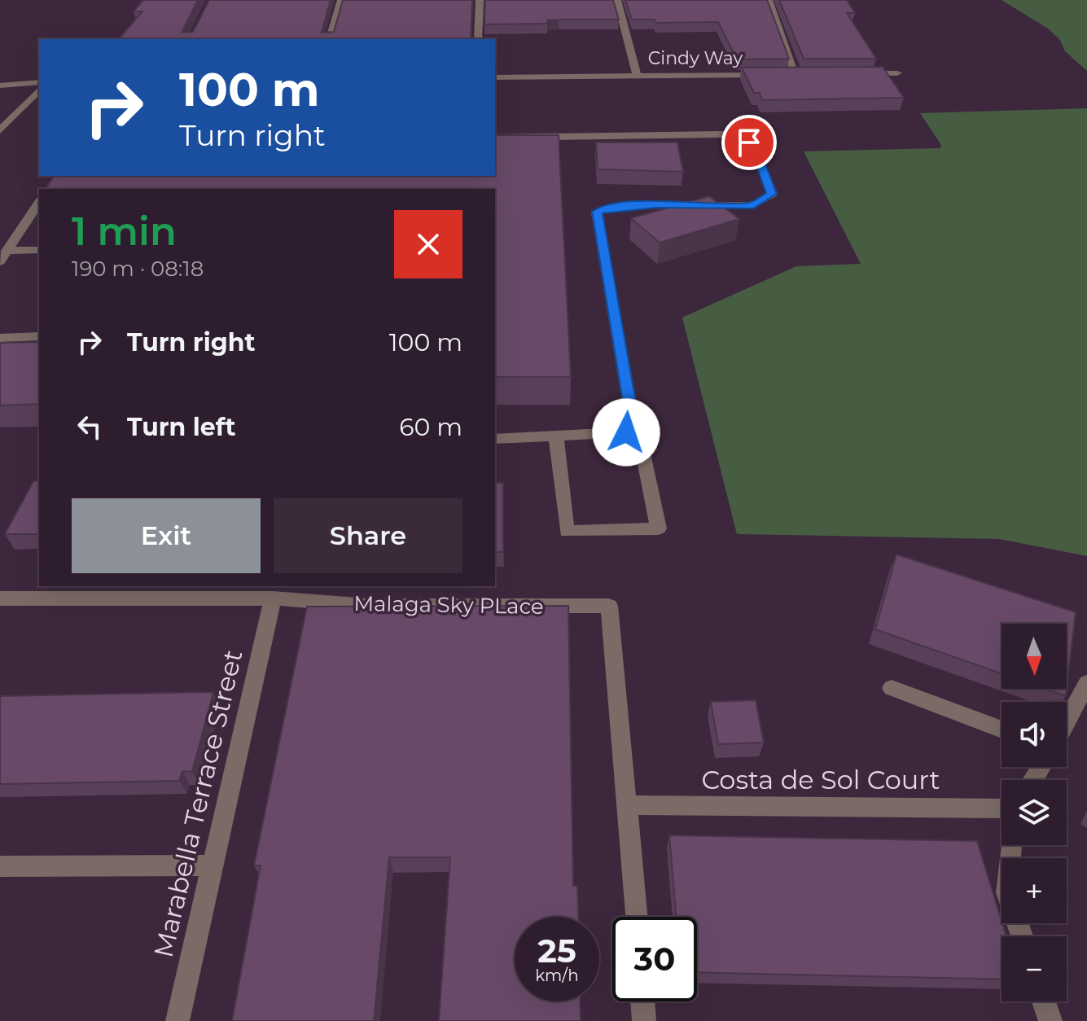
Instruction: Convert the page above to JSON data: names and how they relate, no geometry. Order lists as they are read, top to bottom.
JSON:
{
  "streets": {
    "street": [
      "Cindy Way",
      "Malaga Sky PLace",
      "Costa de Sol Court",
      "Marabella Terrace Street"
    ]
  },
  "crossings": [
    ["Malaga Sky PLace", "Costa de Sol Court"],
    ["Malaga Sky PLace", "Marabella Terrace Street"]
  ],
  "north": "bottom",
  "page": {
    "turn": ["100 m", "Turn right"],
    "heading": ["1 min", "190 m · 08:18"],
    "list": [
      {
        "name": "Turn right",
        "value": "100 m"
      },
      {
        "name": "Turn left",
        "value": "60 m"
      }
    ],
    "buttons": ["Exit", "Share"],
    "map_buttons": ["+", "−"],
    "speed": "25 km/h",
    "limit": "30"
  }
}
